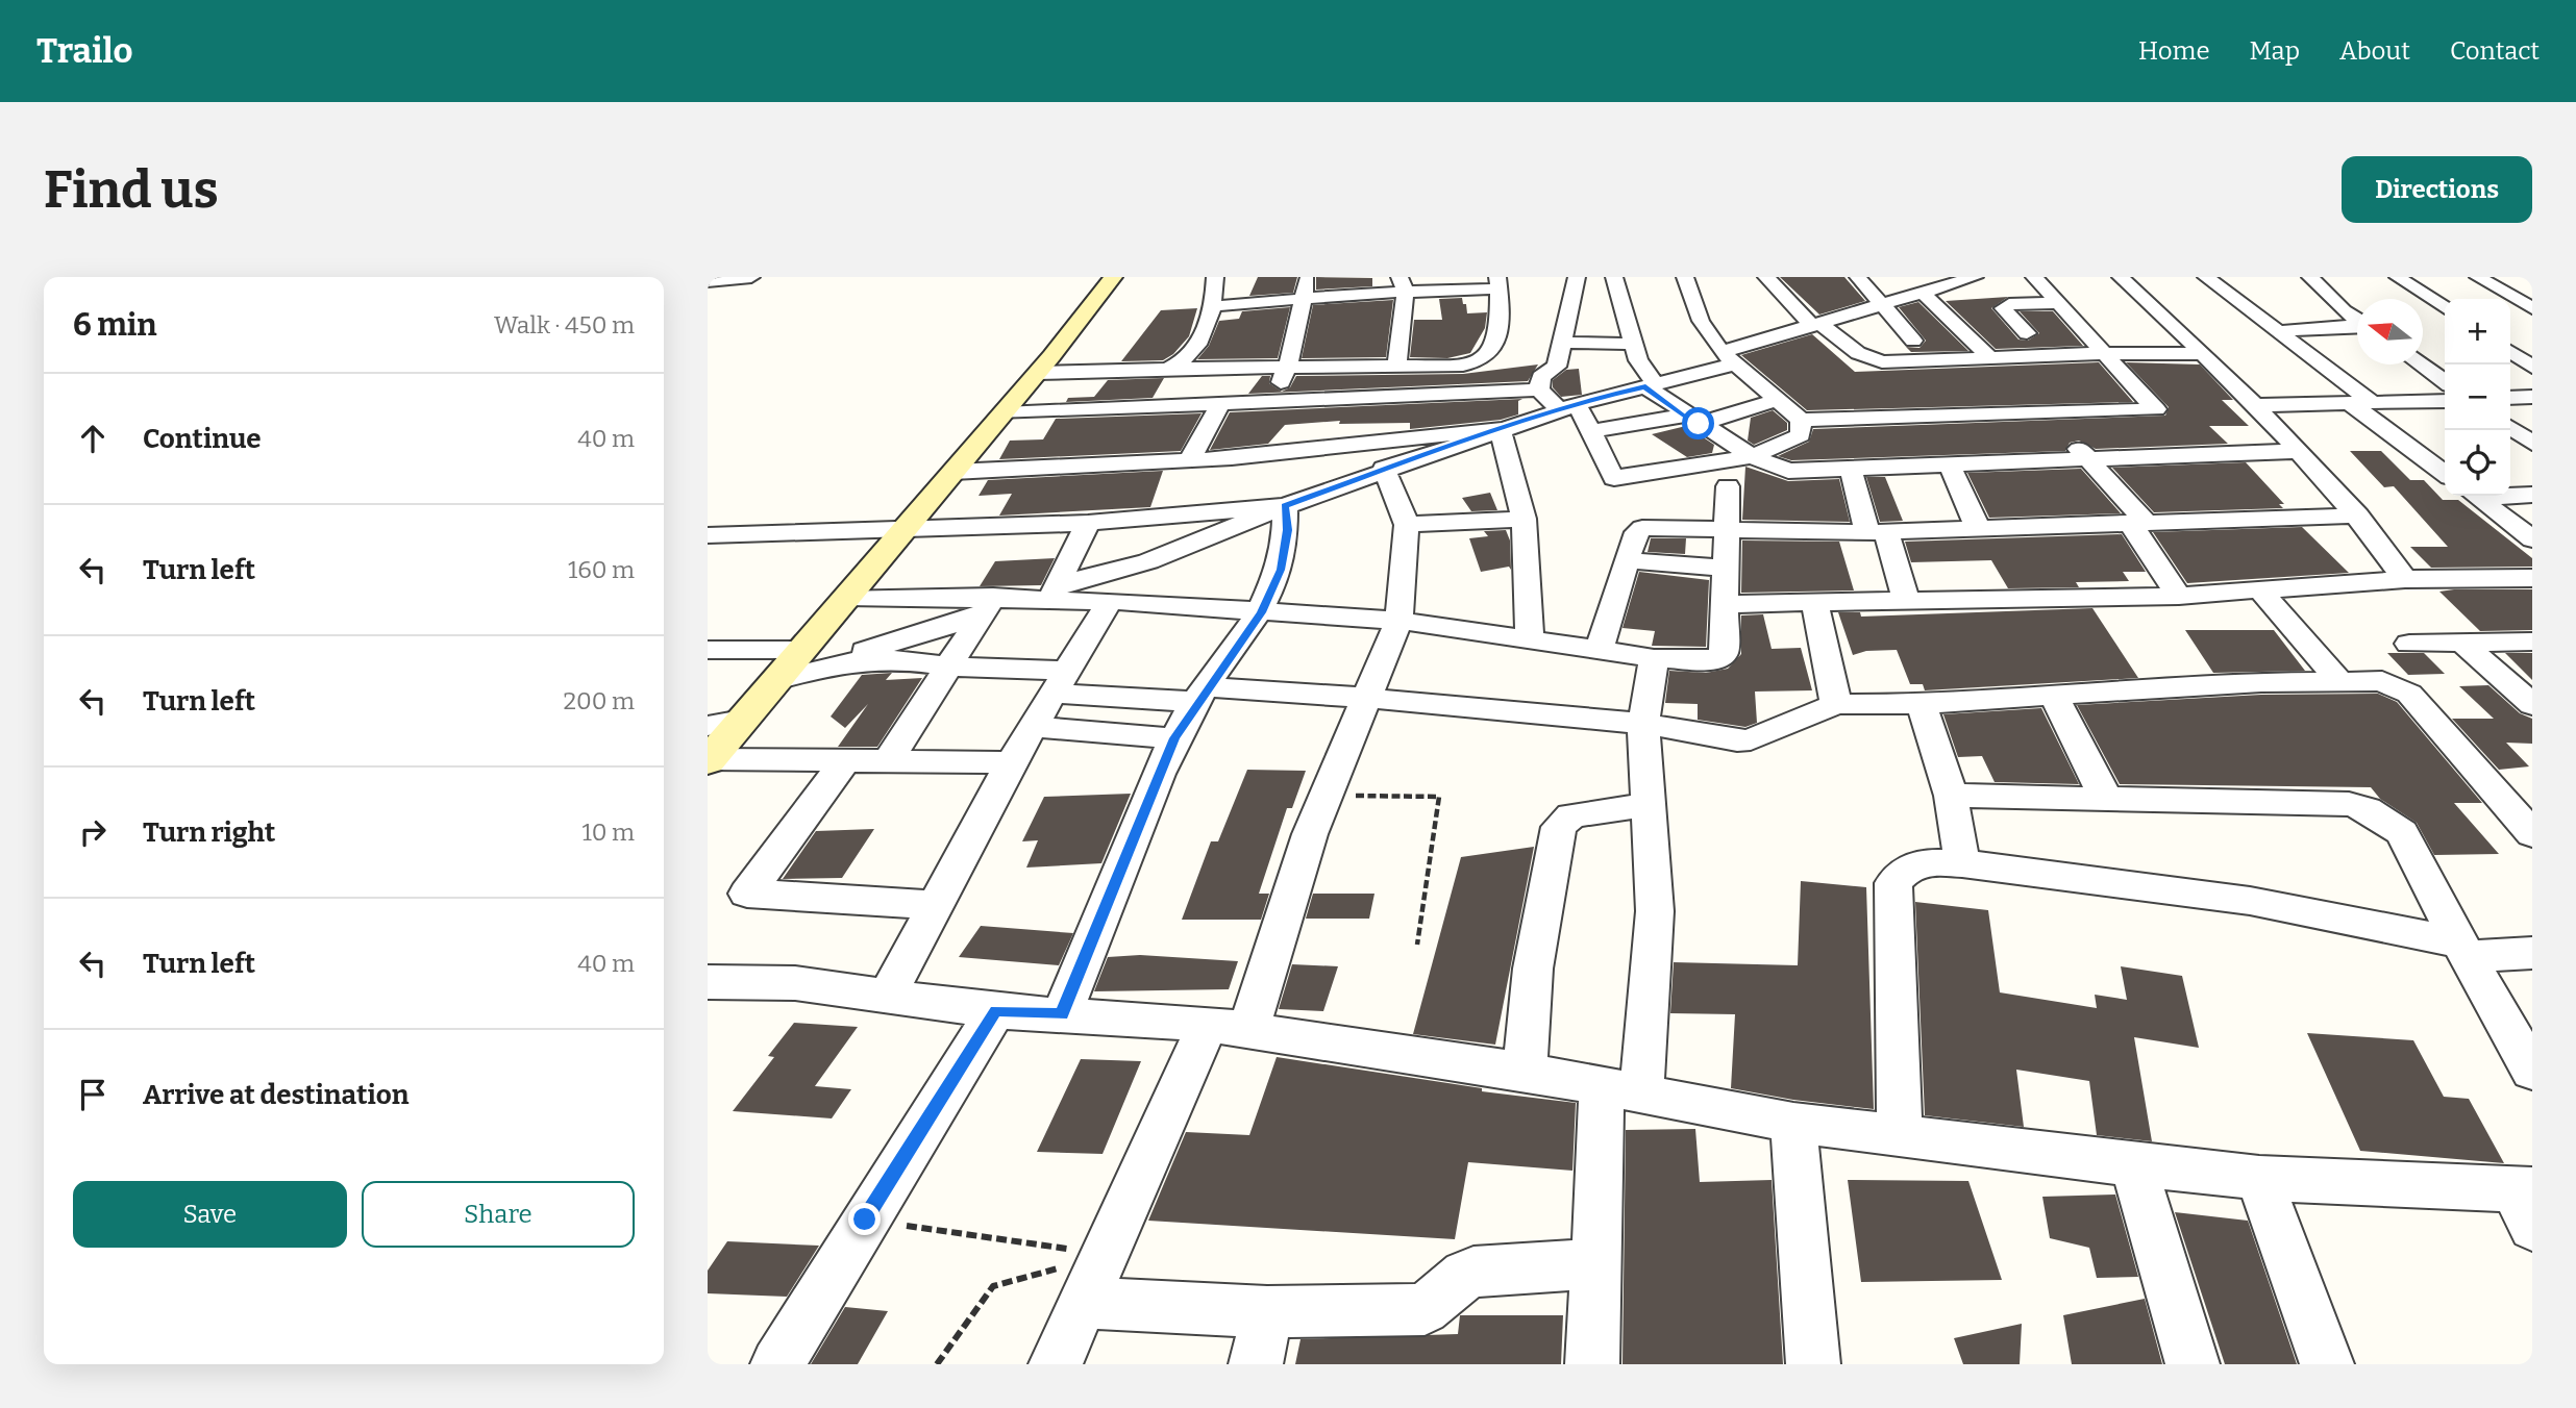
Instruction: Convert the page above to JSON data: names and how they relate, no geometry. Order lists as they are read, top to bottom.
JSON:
{
  "north": "left",
  "page": {
    "header": "Trailo",
    "nav": [
      "Home",
      "Map",
      "About",
      "Contact"
    ],
    "buttons": [
      "Directions",
      ["Save", "Share"]
    ],
    "title": "Find us",
    "heading": ["6 min", "Walk · 450 m"],
    "map_buttons": ["+", "−"],
    "list": [
      ["Continue", "40 m"],
      ["Turn left", "160 m"],
      ["Turn left", "200 m"],
      ["Turn right", "10 m"],
      ["Turn left", "40 m"],
      "Arrive at destination"
    ]
  }
}
